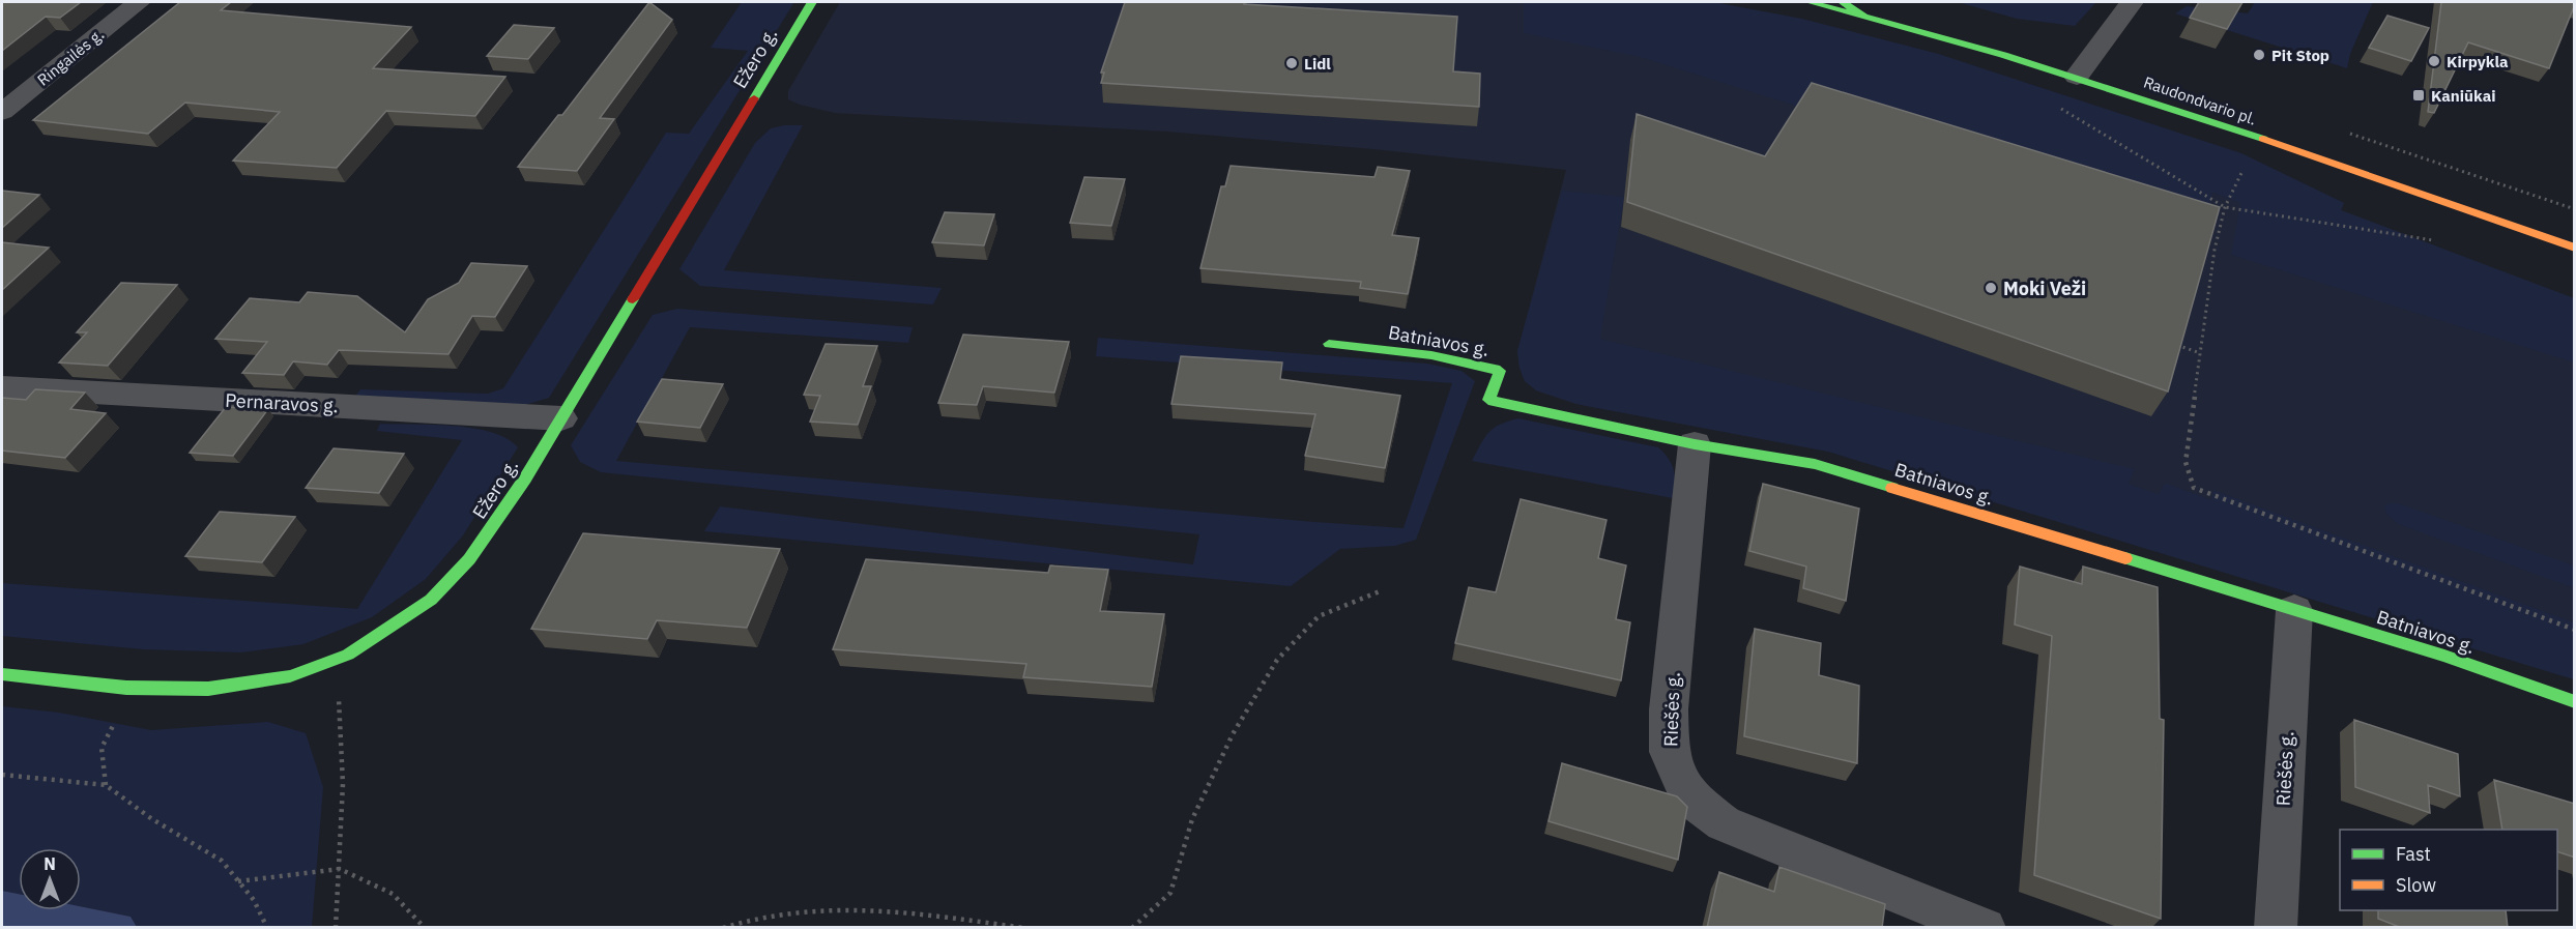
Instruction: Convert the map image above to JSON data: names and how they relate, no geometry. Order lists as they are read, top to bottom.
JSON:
{
  "streets": {
    "street": [
      "Ringailės g.",
      "Ežero g.",
      "Raudondvario pl.",
      "Batniavos g.",
      "Pernaravos g.",
      "Riešės g."
    ]
  },
  "crossings": [
    ["Ežero g.", "Pernaravos g."],
    ["Batniavos g.", "Riešės g."]
  ],
  "places": {
    "other": [
      "Pit Stop",
      "Kirpykla",
      "Lidl",
      "Moki Veži"
    ],
    "transit": ["Kaniūkai"]
  },
  "legend": ["Fast", "Slow"],
  "north": "top"
}
